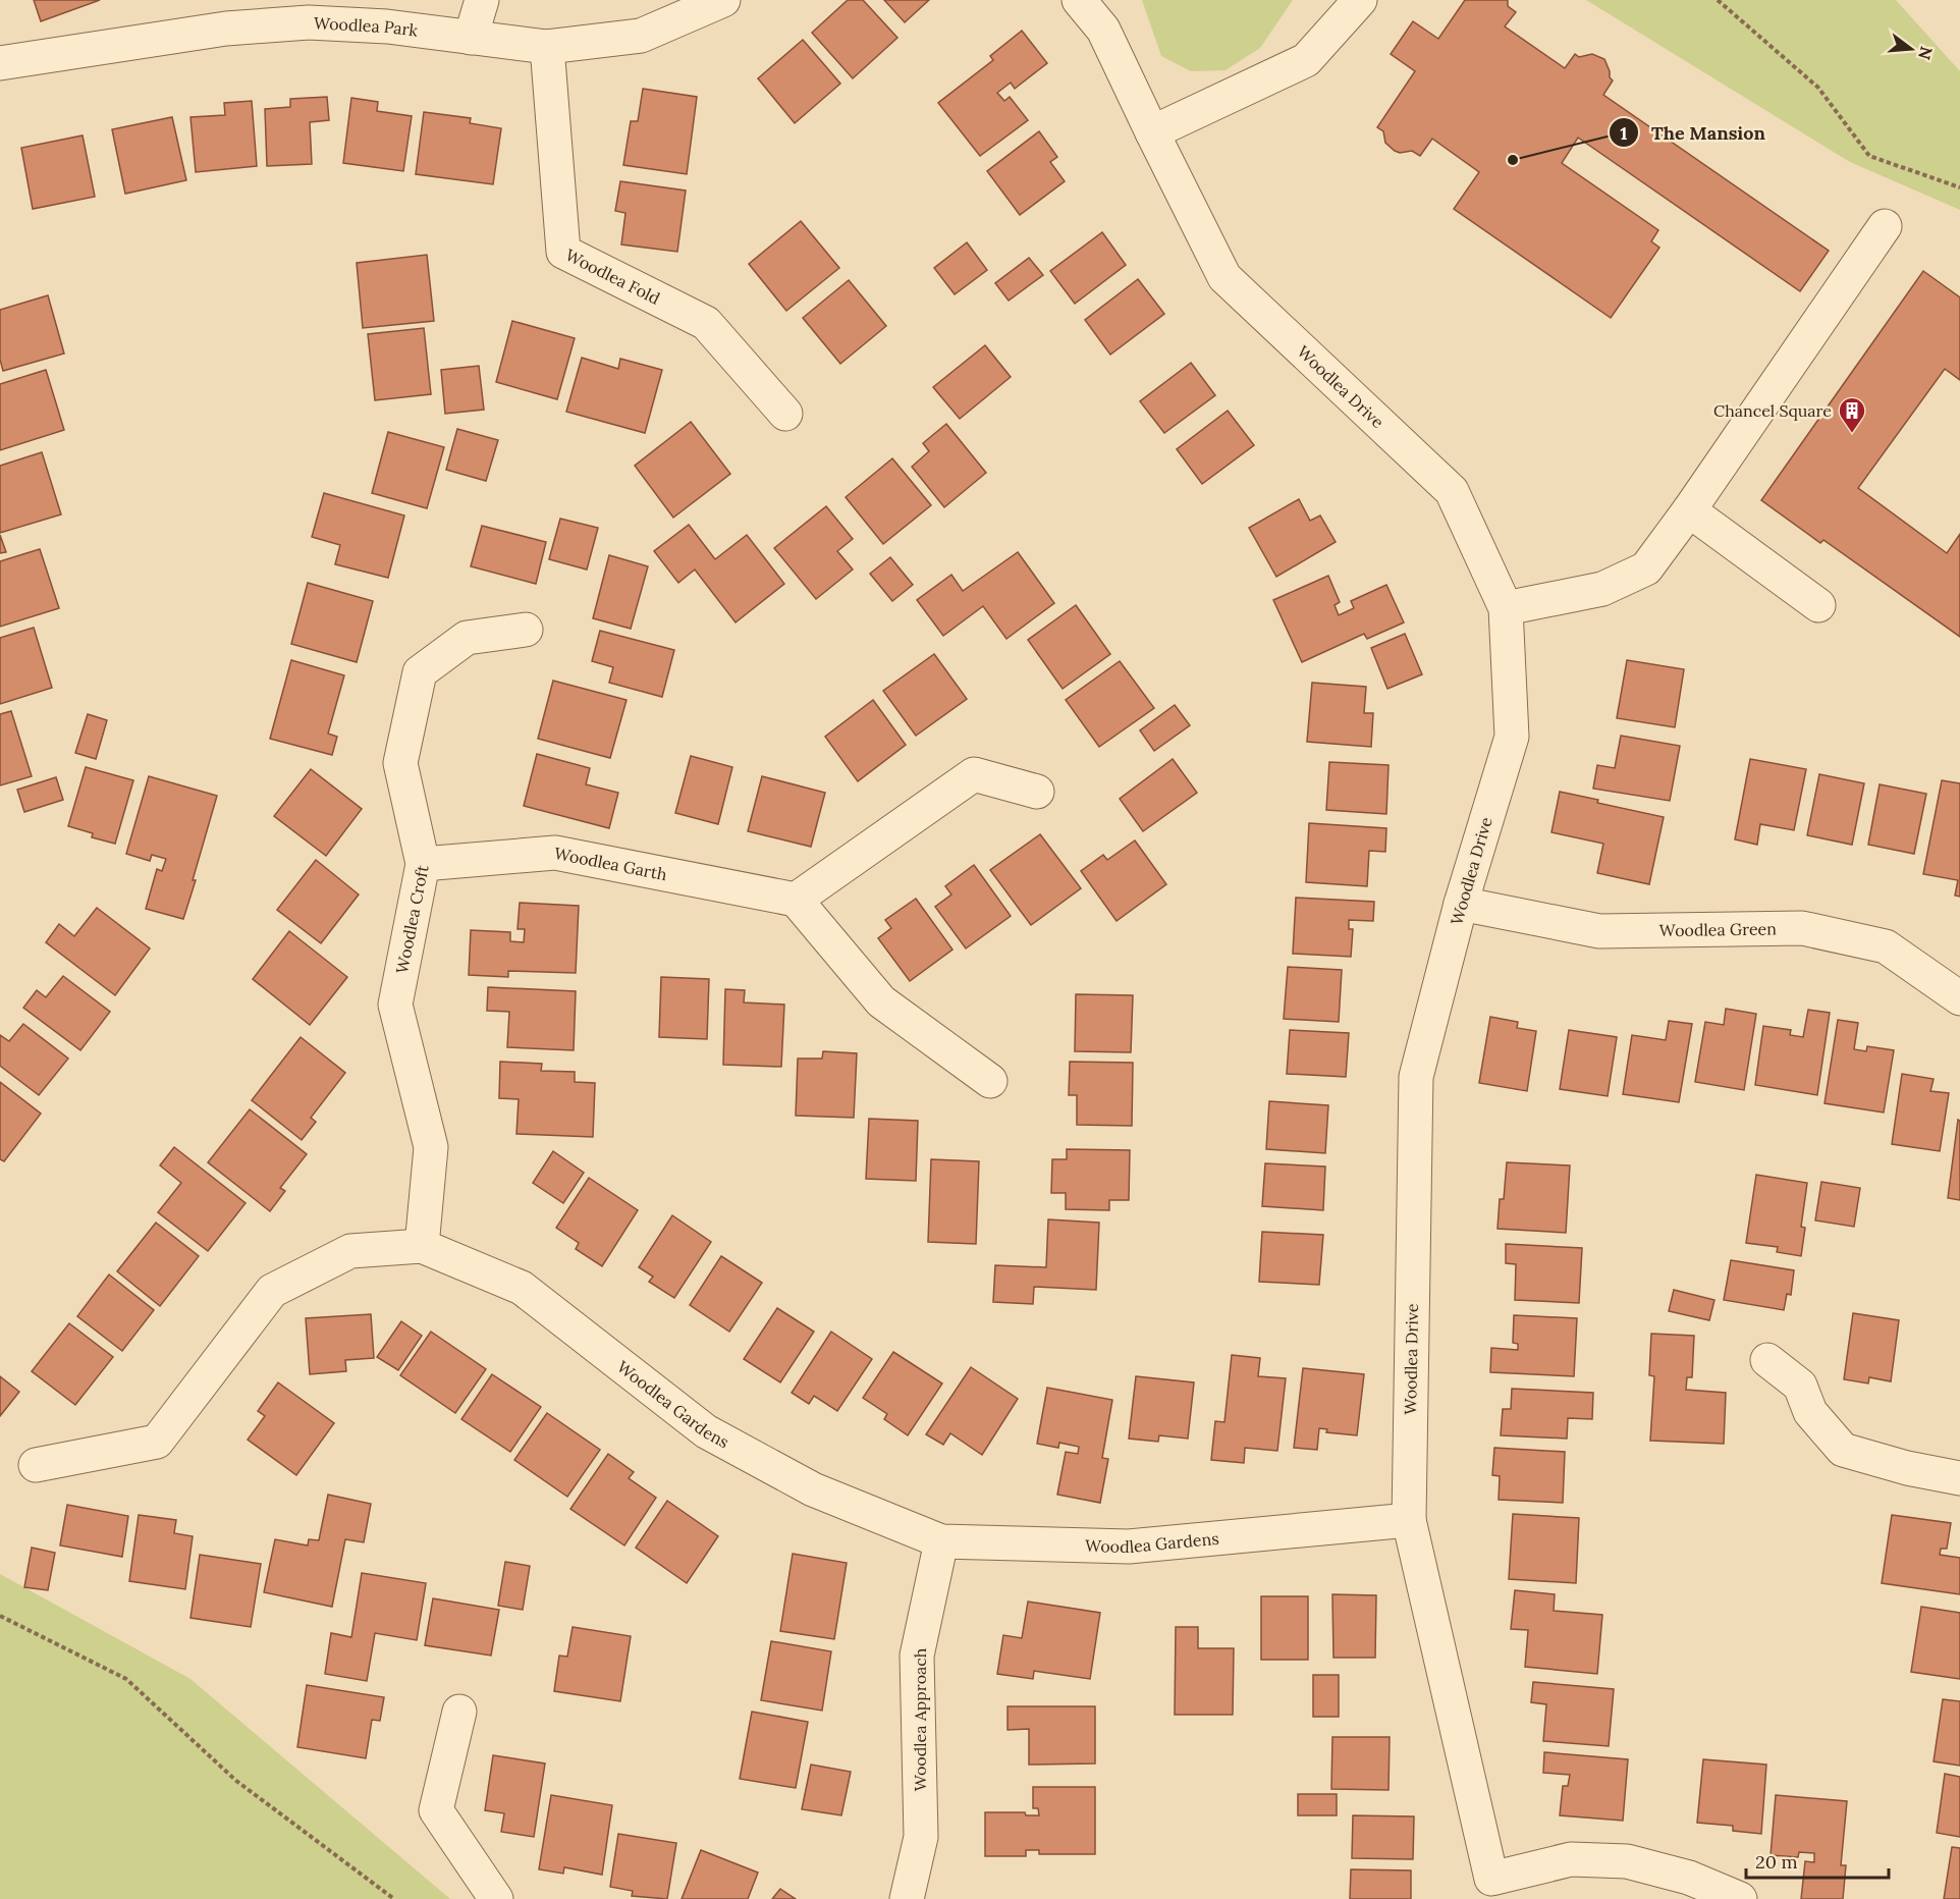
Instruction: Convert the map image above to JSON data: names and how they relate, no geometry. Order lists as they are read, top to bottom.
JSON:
{
  "streets": {
    "street": [
      "Woodlea Park",
      "Woodlea Fold",
      "Woodlea Drive",
      "Woodlea Garth",
      "Woodlea Croft",
      "Woodlea Green",
      "Woodlea Gardens",
      "Woodlea Approach"
    ]
  },
  "crossings": [
    ["Woodlea Park", "Woodlea Fold"],
    ["Woodlea Drive", "Woodlea Green"],
    ["Woodlea Drive", "Woodlea Gardens"],
    ["Woodlea Garth", "Woodlea Croft"],
    ["Woodlea Croft", "Woodlea Gardens"],
    ["Woodlea Gardens", "Woodlea Approach"]
  ],
  "places": {
    "other": ["The Mansion"],
    "building": ["Chancel Square"]
  },
  "scale_bar": "20 m",
  "north": "right"
}
